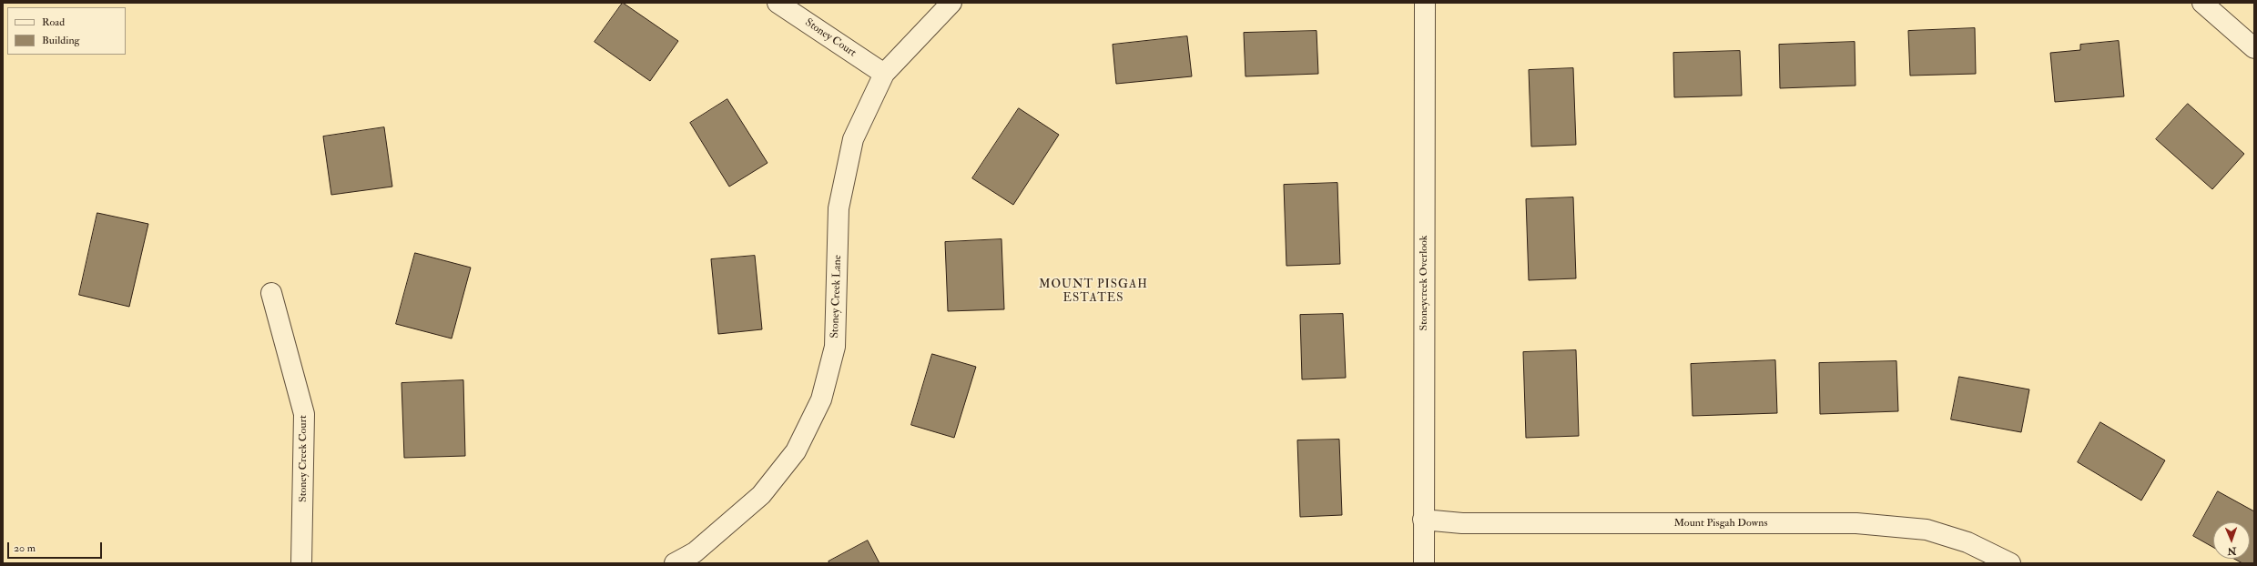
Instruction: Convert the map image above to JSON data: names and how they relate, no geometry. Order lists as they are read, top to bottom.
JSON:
{
  "streets": {
    "street": [
      "Stoney Court",
      "Stoneycreek Overlook",
      "Stoney Creek Lane",
      "Stoney Creek Court",
      "Mount Pisgah Downs"
    ]
  },
  "crossings": [
    ["Stoney Court", "Stoney Creek Lane"],
    ["Stoneycreek Overlook", "Mount Pisgah Downs"]
  ],
  "districts": ["MOUNT PISGAH ESTATES"],
  "legend": ["Road", "Building"],
  "scale_bar": "20 m",
  "north": "bottom"
}
